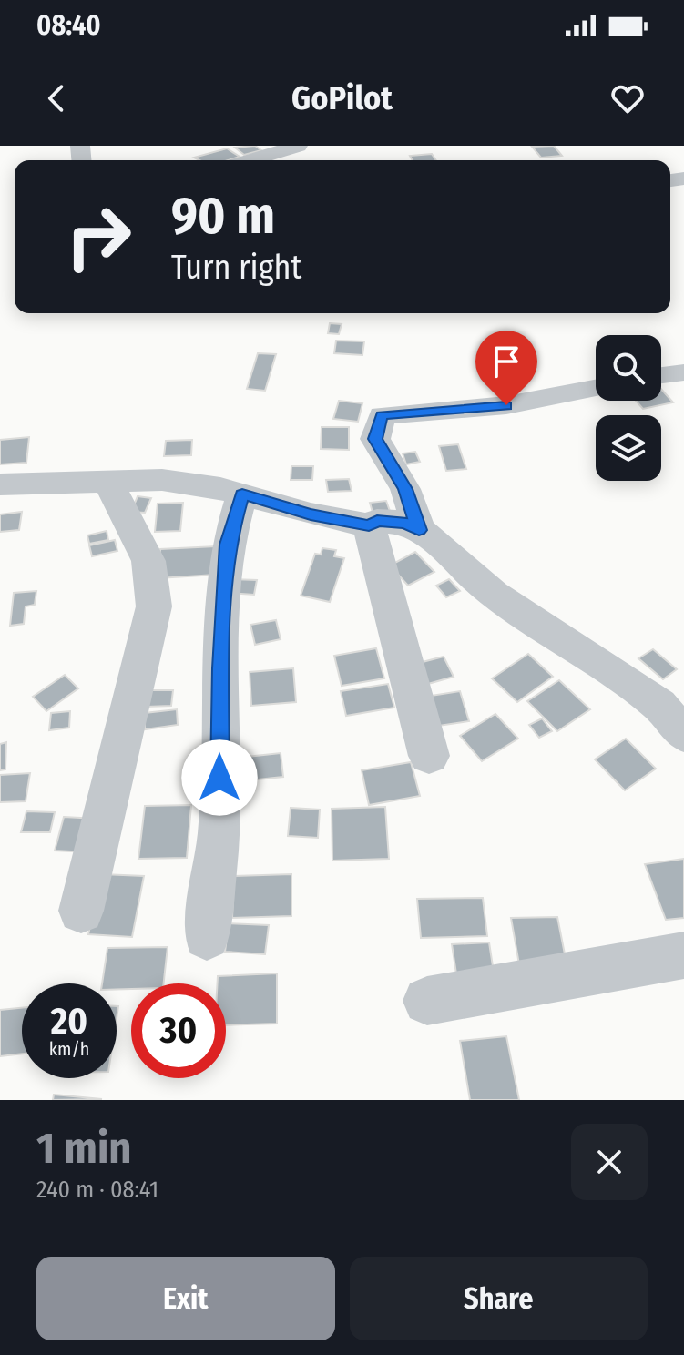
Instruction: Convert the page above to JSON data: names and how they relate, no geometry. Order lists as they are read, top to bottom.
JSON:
{
  "page": {
    "status": "08:40",
    "header": "GoPilot",
    "turn": ["90 m", "Turn right"],
    "speed": "20 km/h",
    "limit": "30",
    "heading": ["1 min", "240 m · 08:41"],
    "buttons": ["Exit", "Share"]
  }
}
